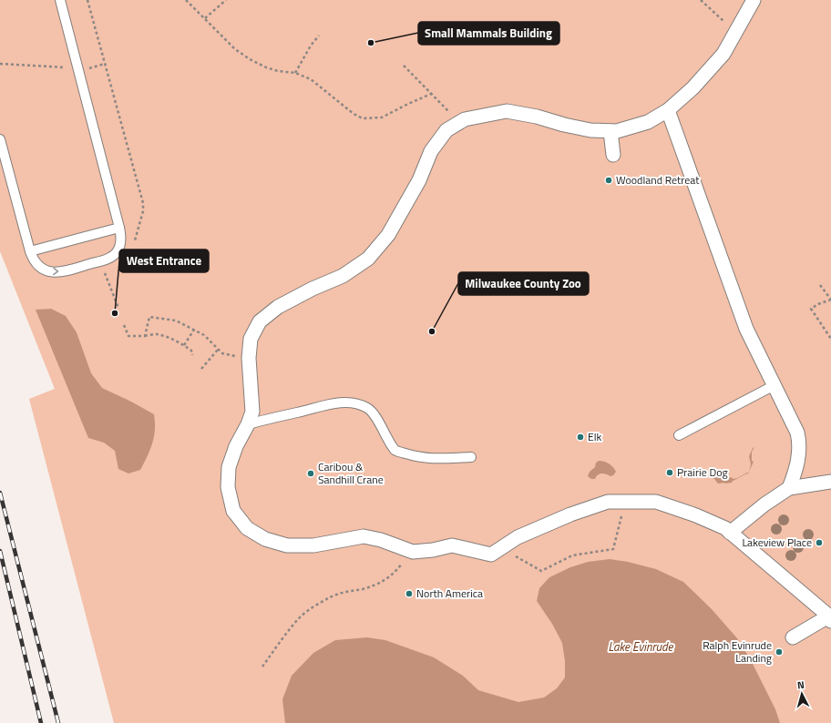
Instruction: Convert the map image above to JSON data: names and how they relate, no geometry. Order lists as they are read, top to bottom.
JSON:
{
  "water": ["Lake Evinrude"],
  "places": [
    "Small Mammals Building",
    "Woodland Retreat",
    "West Entrance",
    "Milwaukee County Zoo",
    "Elk",
    "Prairie Dog",
    "Caribou & Sandhill Crane",
    "Lakeview Place",
    "North America",
    "Ralph Evinrude Landing"
  ],
  "north": "top"
}
